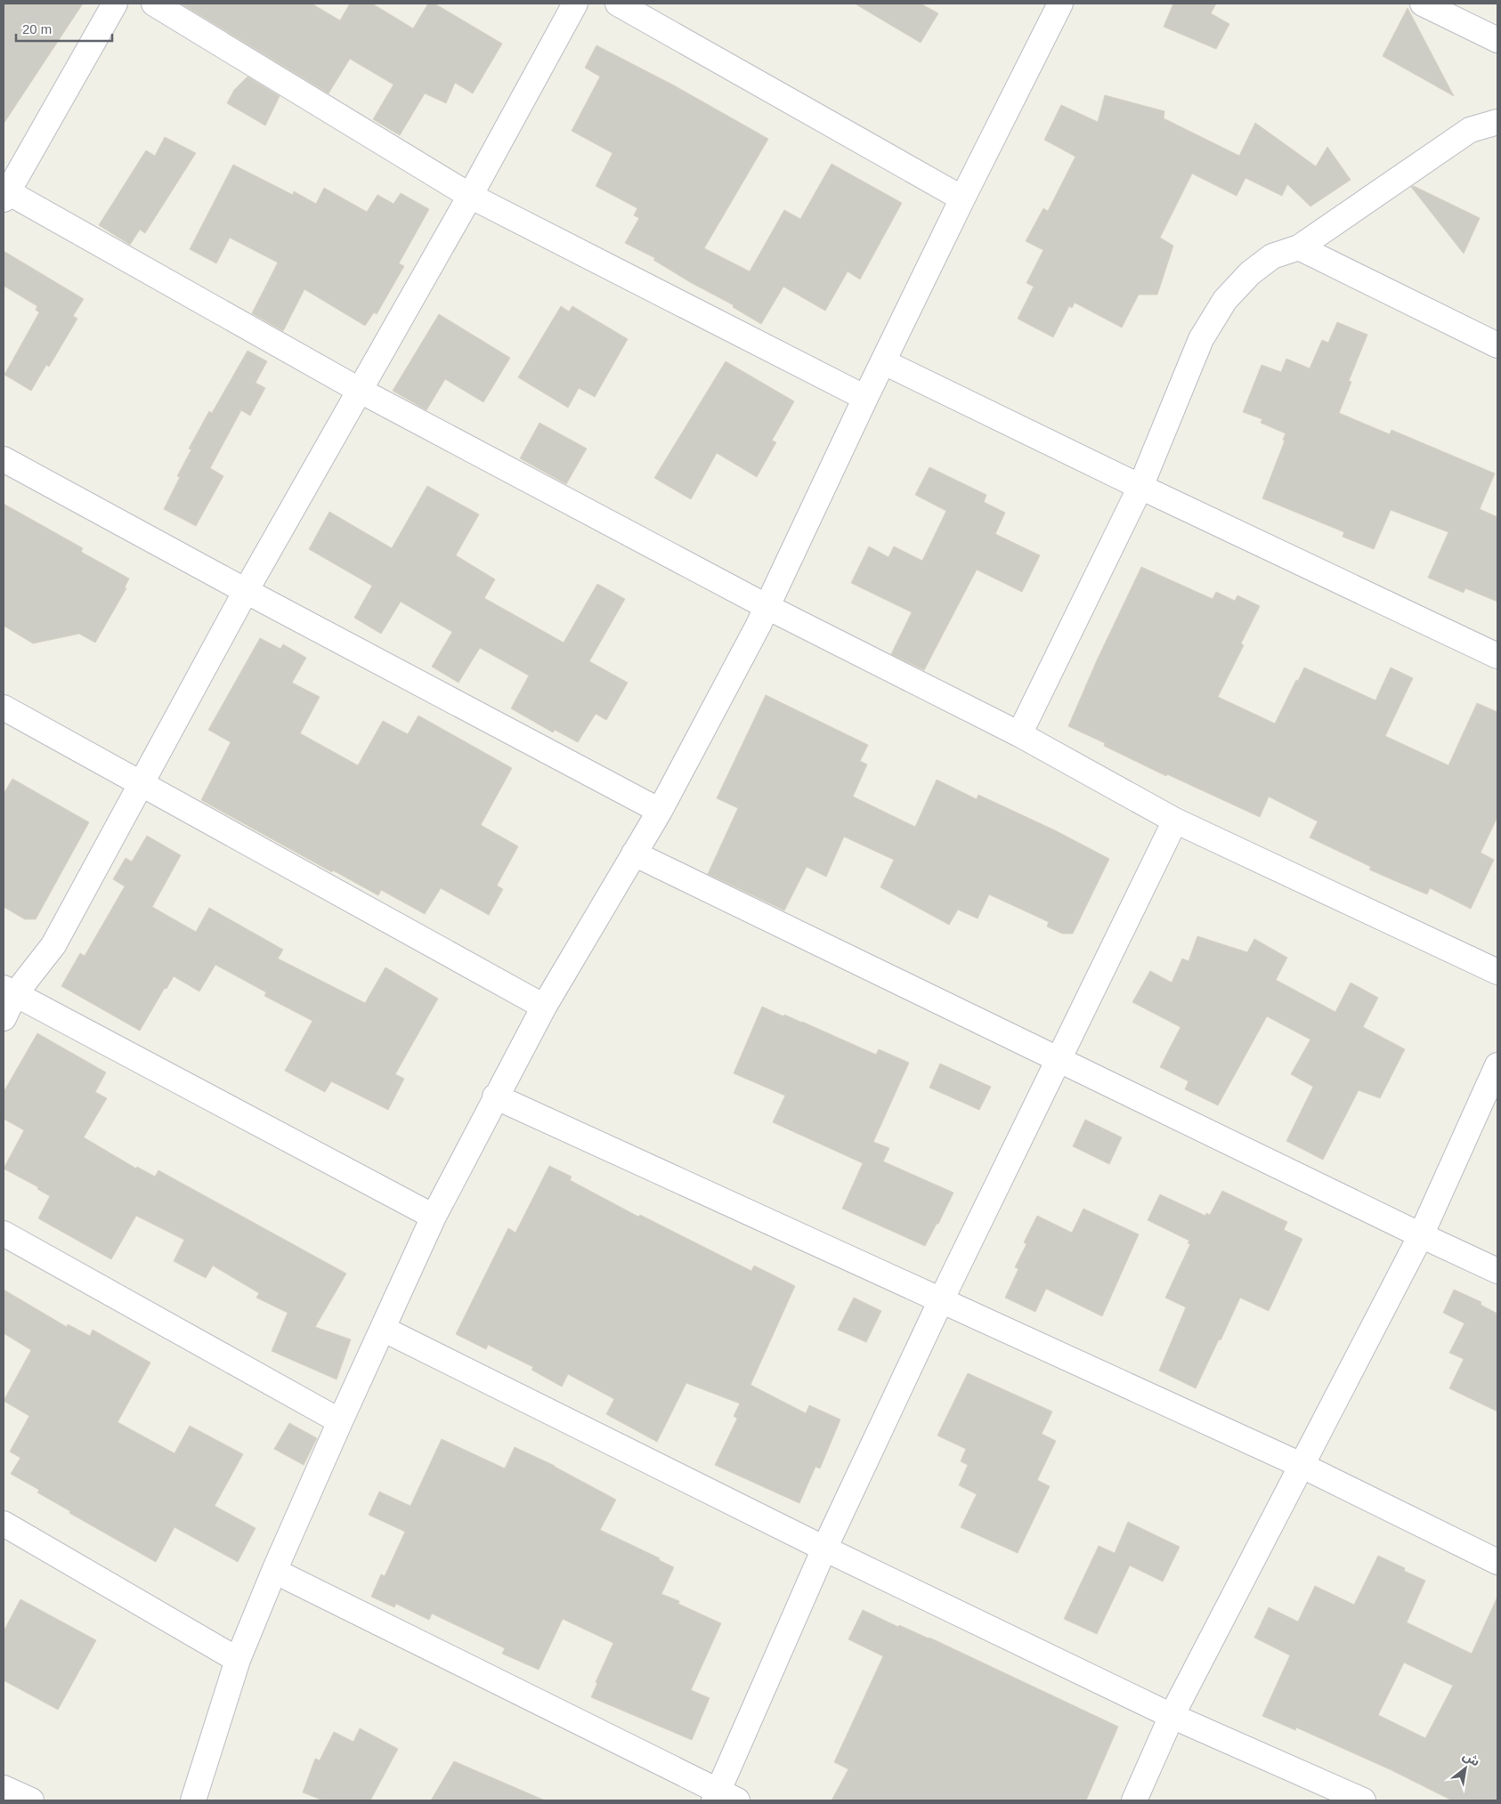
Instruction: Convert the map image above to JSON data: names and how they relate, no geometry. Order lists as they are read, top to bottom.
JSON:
{
  "scale_bar": "20 m",
  "north": "top right"
}
